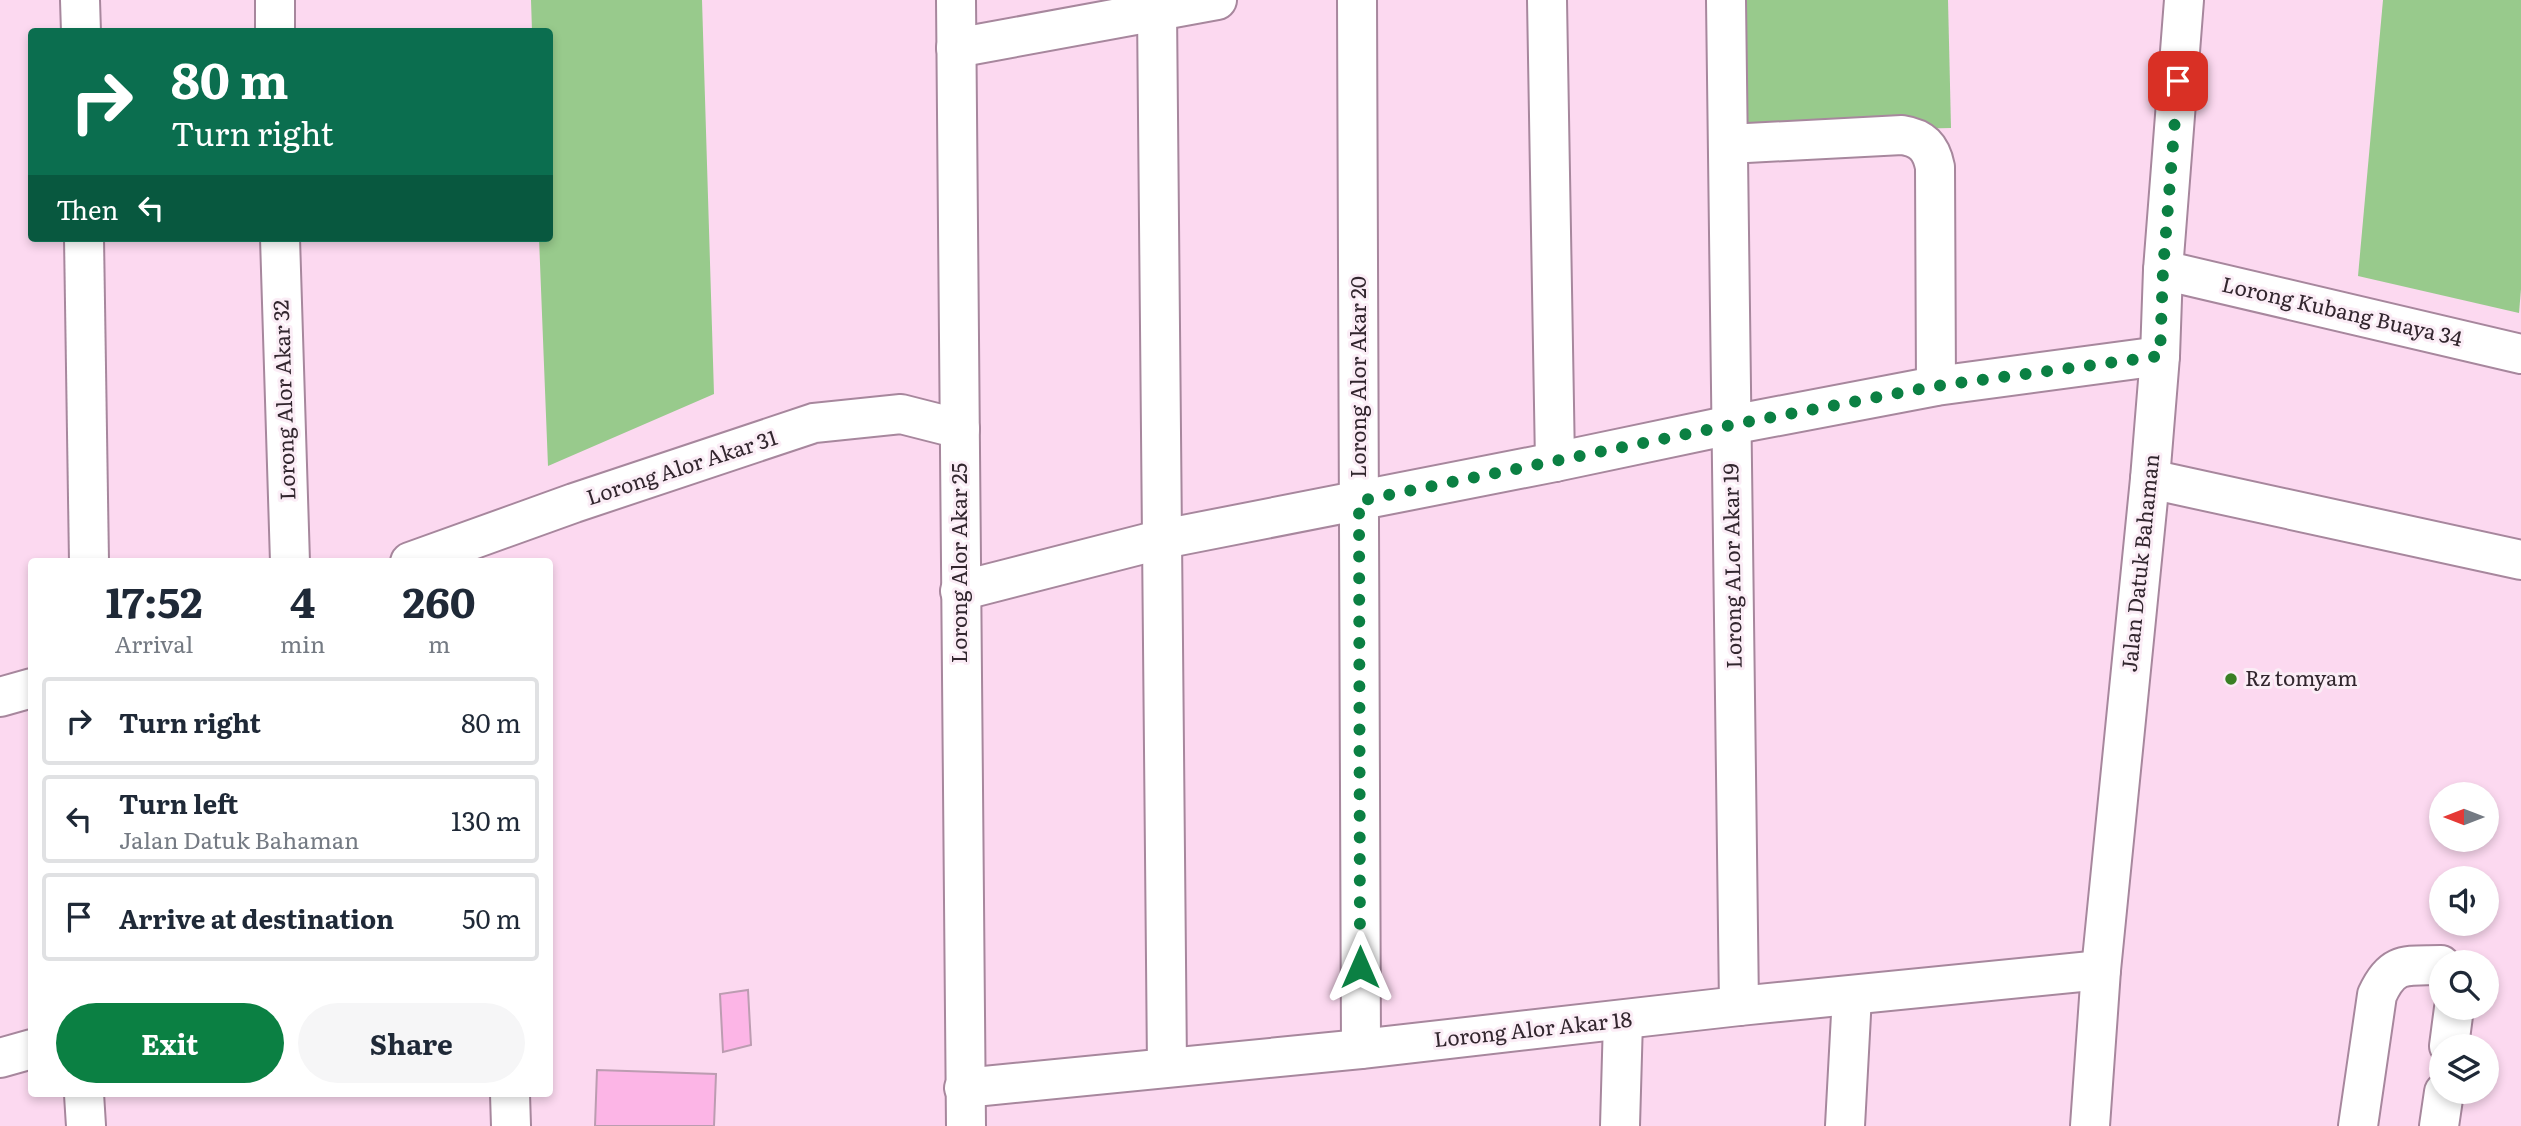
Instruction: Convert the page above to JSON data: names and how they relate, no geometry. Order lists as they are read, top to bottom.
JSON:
{
  "streets": {
    "street": [
      "Lorong Kubang Buaya 34",
      "Lorong Alor Akar 20",
      "Lorong Alor Akar 32",
      "Lorong Alor Akar 31",
      "Lorong Alor Akar 25",
      "Jalan Datuk Bahaman",
      "Lorong ALor Akar 19",
      "Lorong Alor Akar 18"
    ]
  },
  "crossings": [
    ["Lorong Kubang Buaya 34", "Jalan Datuk Bahaman"],
    ["Lorong Alor Akar 20", "Lorong Alor Akar 18"],
    ["Lorong Alor Akar 31", "Lorong Alor Akar 25"],
    ["Lorong Alor Akar 25", "Lorong Alor Akar 18"],
    ["Jalan Datuk Bahaman", "Lorong Alor Akar 18"],
    ["Lorong ALor Akar 19", "Lorong Alor Akar 18"]
  ],
  "places": ["Rz tomyam"],
  "north": "left",
  "page": {
    "turn": ["80 m", "Turn right"],
    "then": "Then",
    "eta": [
      "17:52",
      "Arrival",
      "4",
      "min",
      "260",
      "m"
    ],
    "list": [
      {
        "name": "Turn right",
        "value": "80 m"
      },
      {
        "name": "Turn left",
        "note": "Jalan Datuk Bahaman",
        "value": "130 m"
      },
      {
        "name": "Arrive at destination",
        "value": "50 m"
      }
    ],
    "buttons": ["Exit", "Share"]
  }
}
